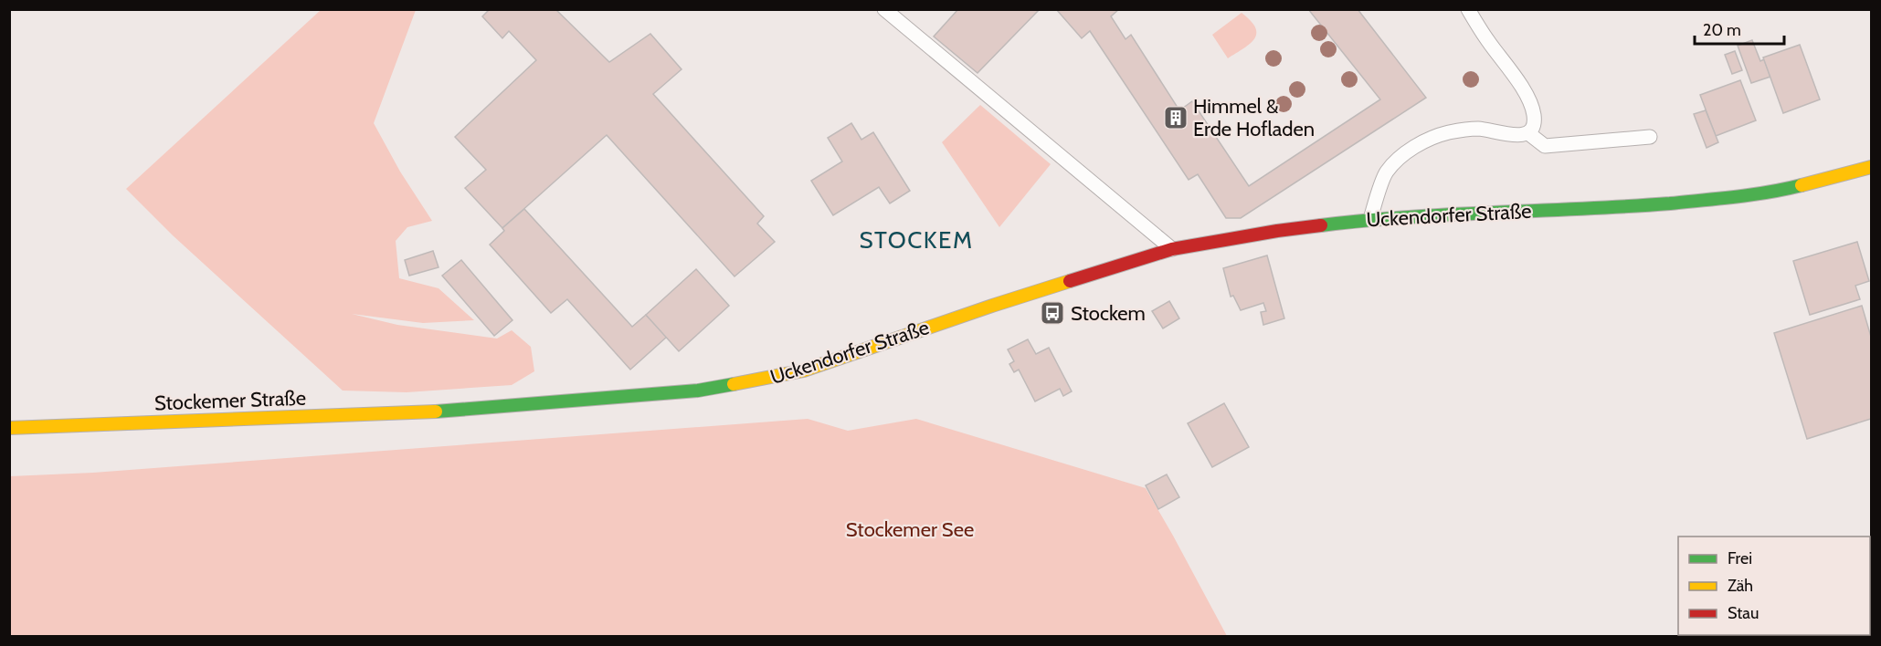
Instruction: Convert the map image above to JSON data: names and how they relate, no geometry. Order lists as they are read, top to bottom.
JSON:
{
  "streets": {
    "main road": ["Uckendorfer Straße", "Stockemer Straße"]
  },
  "crossings": [
    ["Uckendorfer Straße", "Stockemer Straße"]
  ],
  "districts": ["STOCKEM"],
  "parks": ["Stockemer See"],
  "places": {
    "building": ["Himmel & Erde Hofladen"],
    "bus stop": ["Stockem"]
  },
  "legend": ["Frei", "Zäh", "Stau"],
  "scale_bar": "20 m"
}
